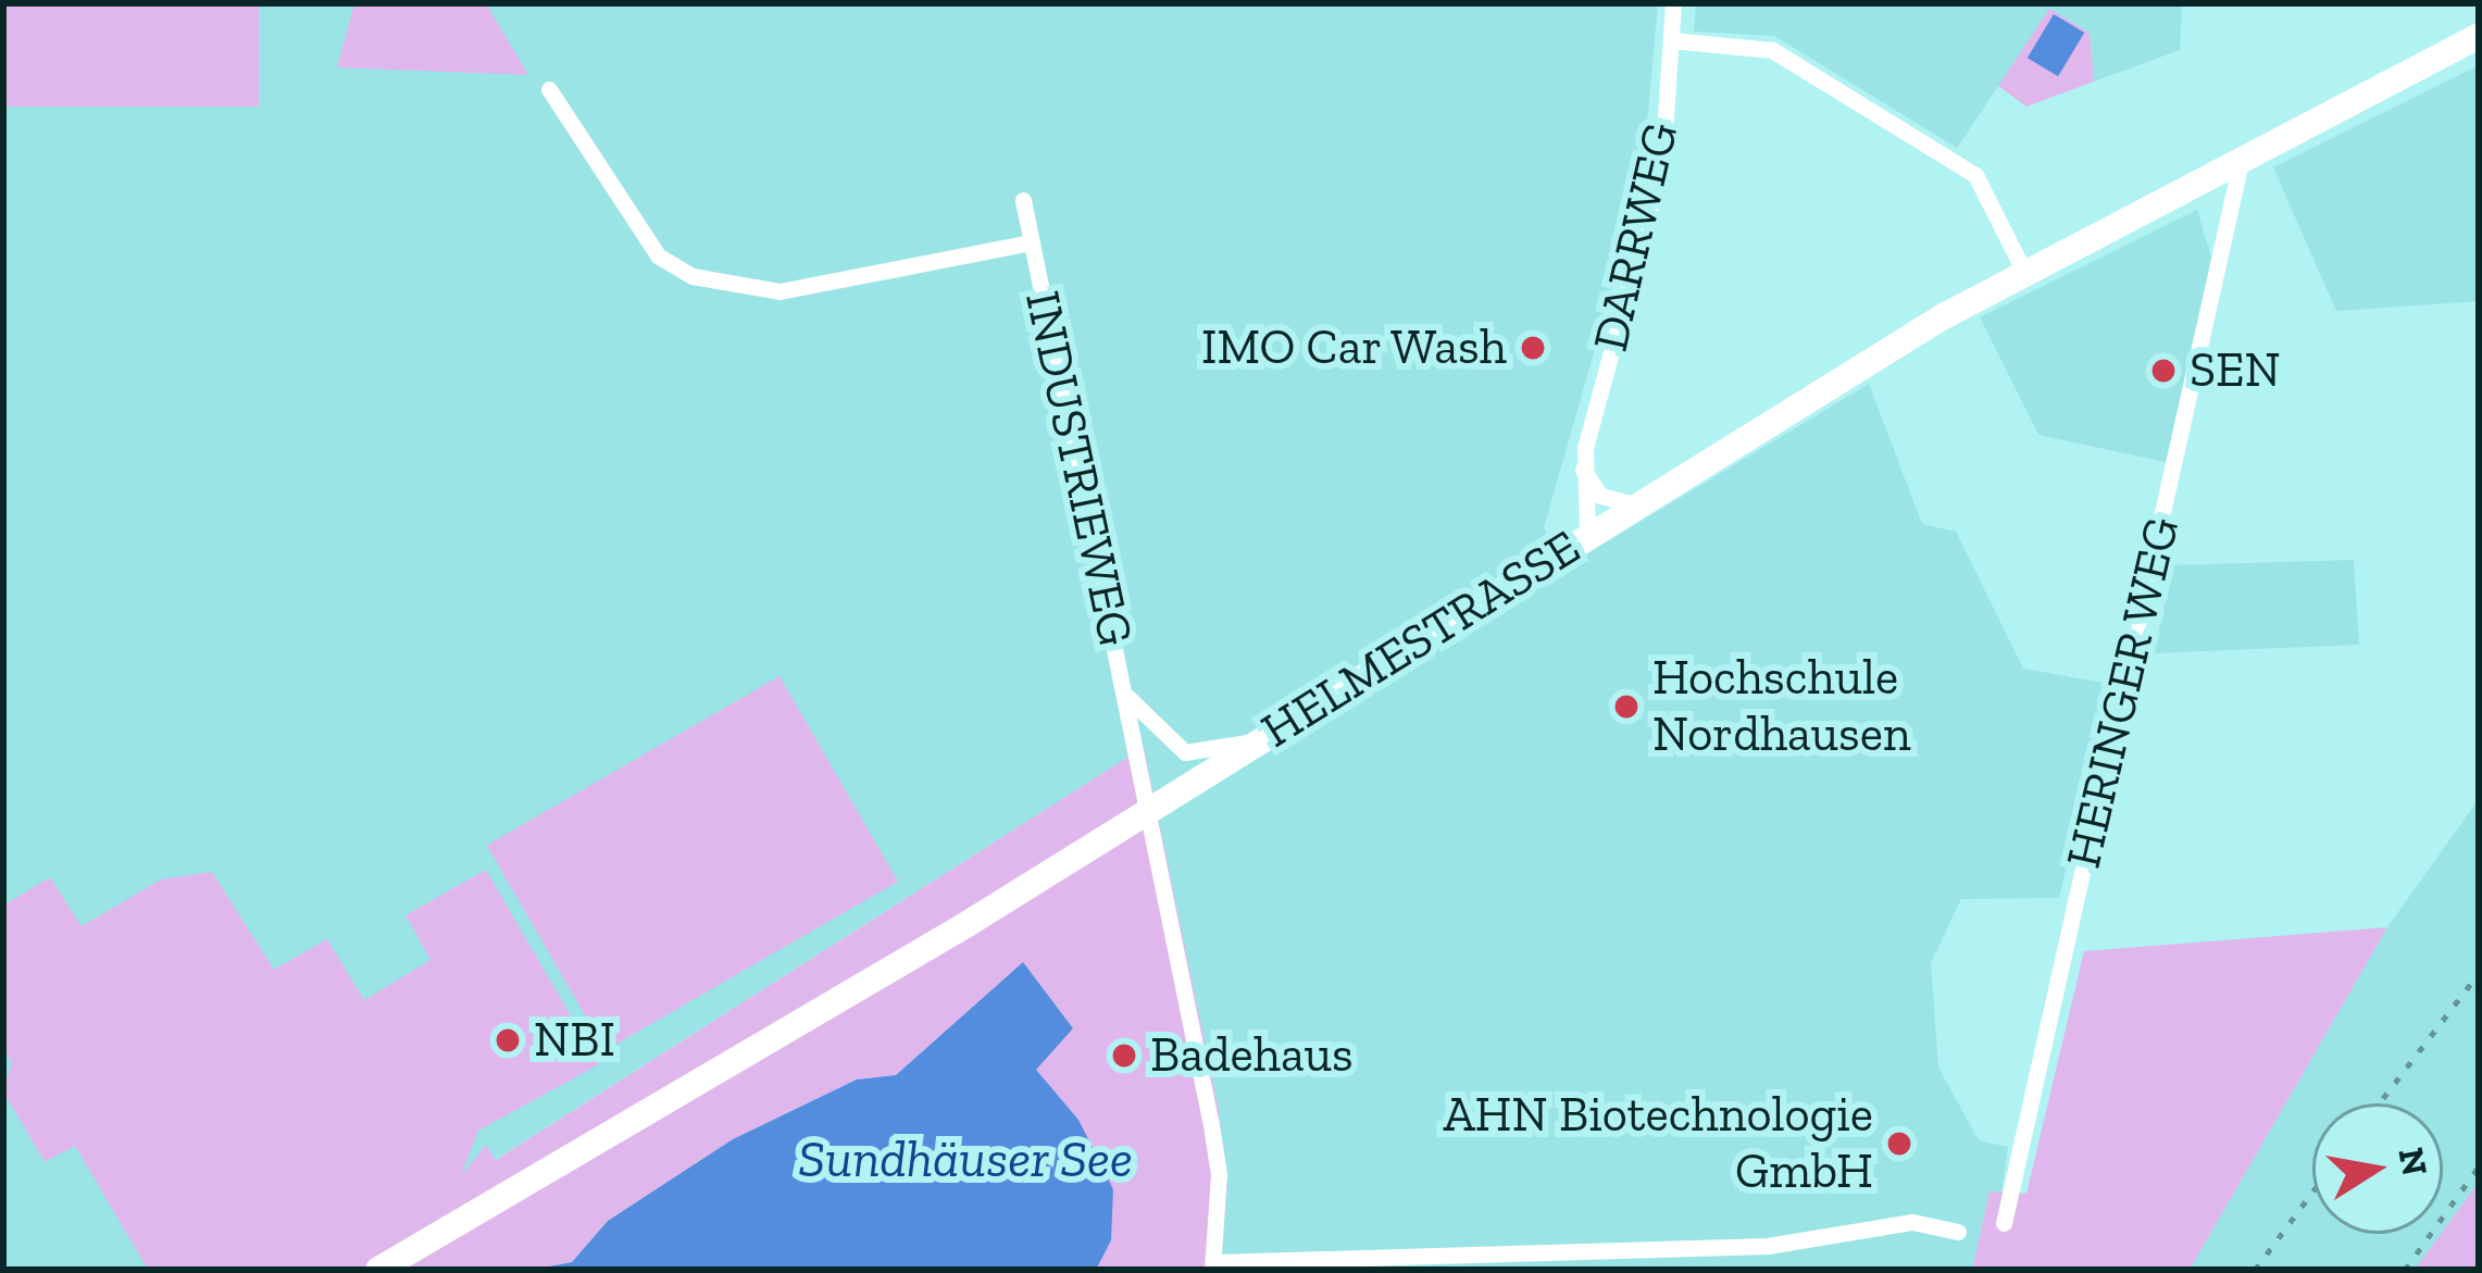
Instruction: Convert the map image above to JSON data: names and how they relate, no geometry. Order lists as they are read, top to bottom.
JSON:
{
  "streets": {
    "main road": ["HELMESTRASSE"],
    "street": ["DARRWEG", "INDUSTRIEWEG", "HERINGER WEG"]
  },
  "crossings": [
    ["DARRWEG", "HELMESTRASSE"],
    ["INDUSTRIEWEG", "HELMESTRASSE"],
    ["HELMESTRASSE", "HERINGER WEG"]
  ],
  "water": ["Sundhäuser See"],
  "places": [
    "IMO Car Wash",
    "SEN",
    "Hochschule Nordhausen",
    "NBI",
    "Badehaus",
    "AHN Biotechnologie GmbH"
  ],
  "north": "right"
}
